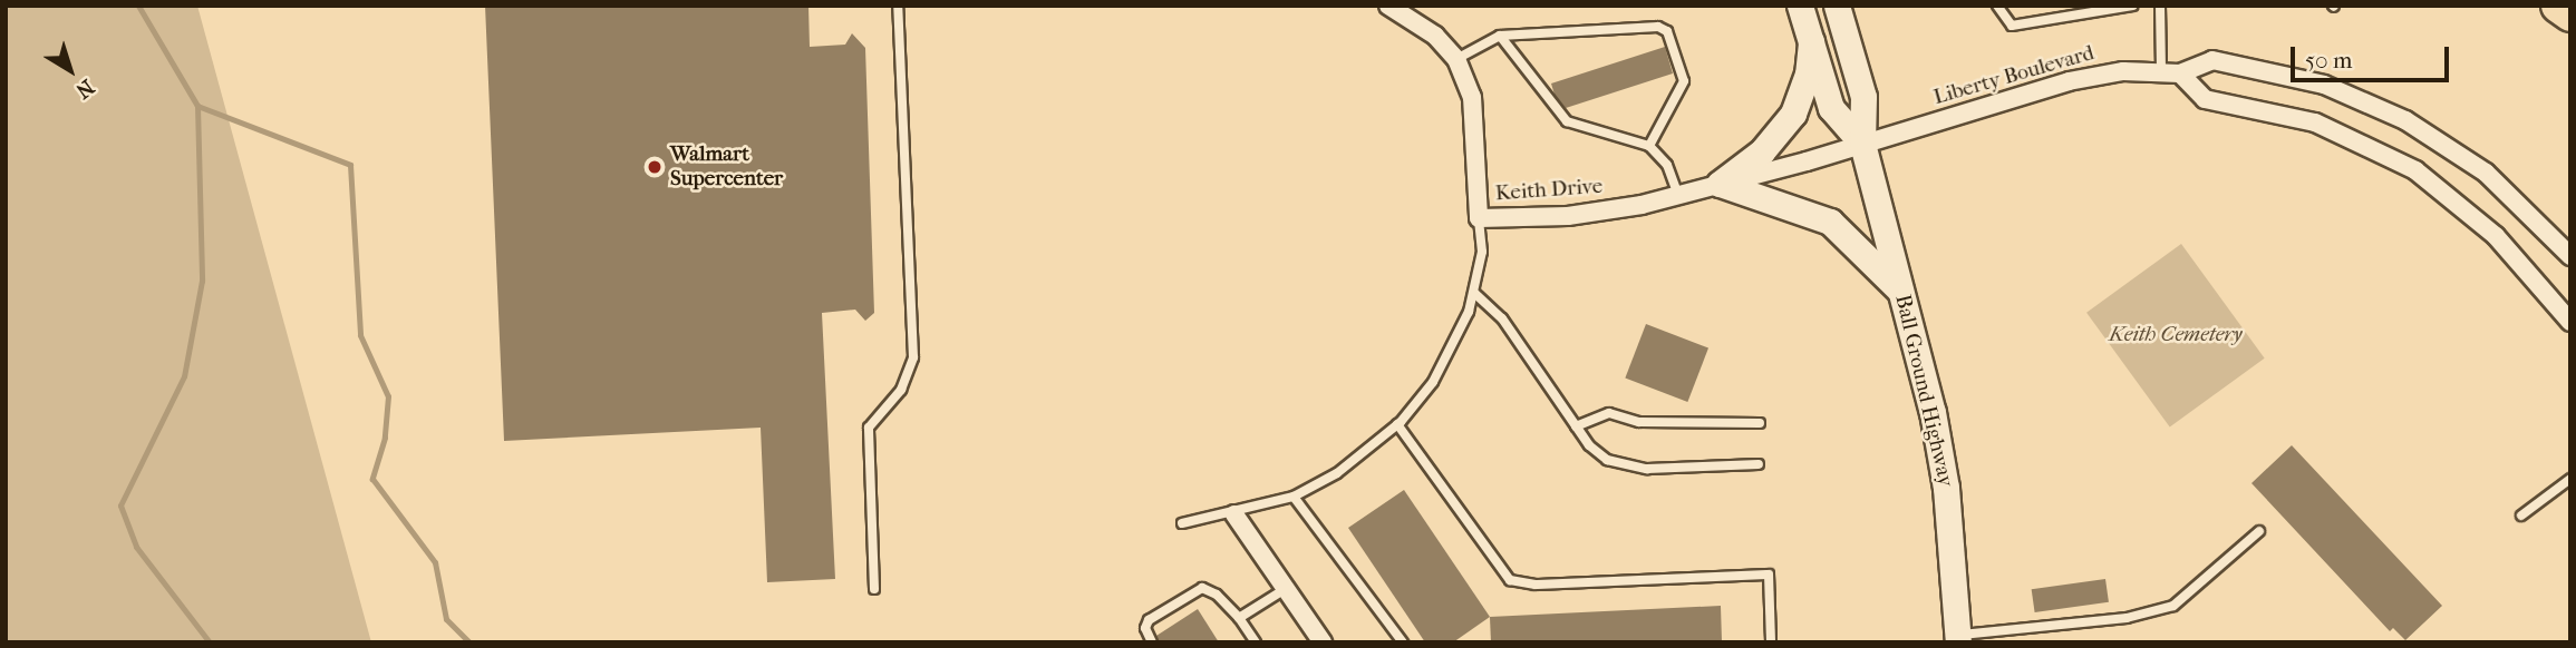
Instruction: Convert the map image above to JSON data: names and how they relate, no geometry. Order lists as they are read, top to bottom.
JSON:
{
  "streets": {
    "main road": ["Ball Ground Highway"],
    "street": ["Liberty Boulevard", "Keith Drive"]
  },
  "crossings": [
    ["Liberty Boulevard", "Keith Drive"],
    ["Liberty Boulevard", "Ball Ground Highway"],
    ["Keith Drive", "Ball Ground Highway"]
  ],
  "parks": ["Keith Cemetery"],
  "places": ["Walmart Supercenter"],
  "scale_bar": "50 m",
  "north": "bottom right"
}
